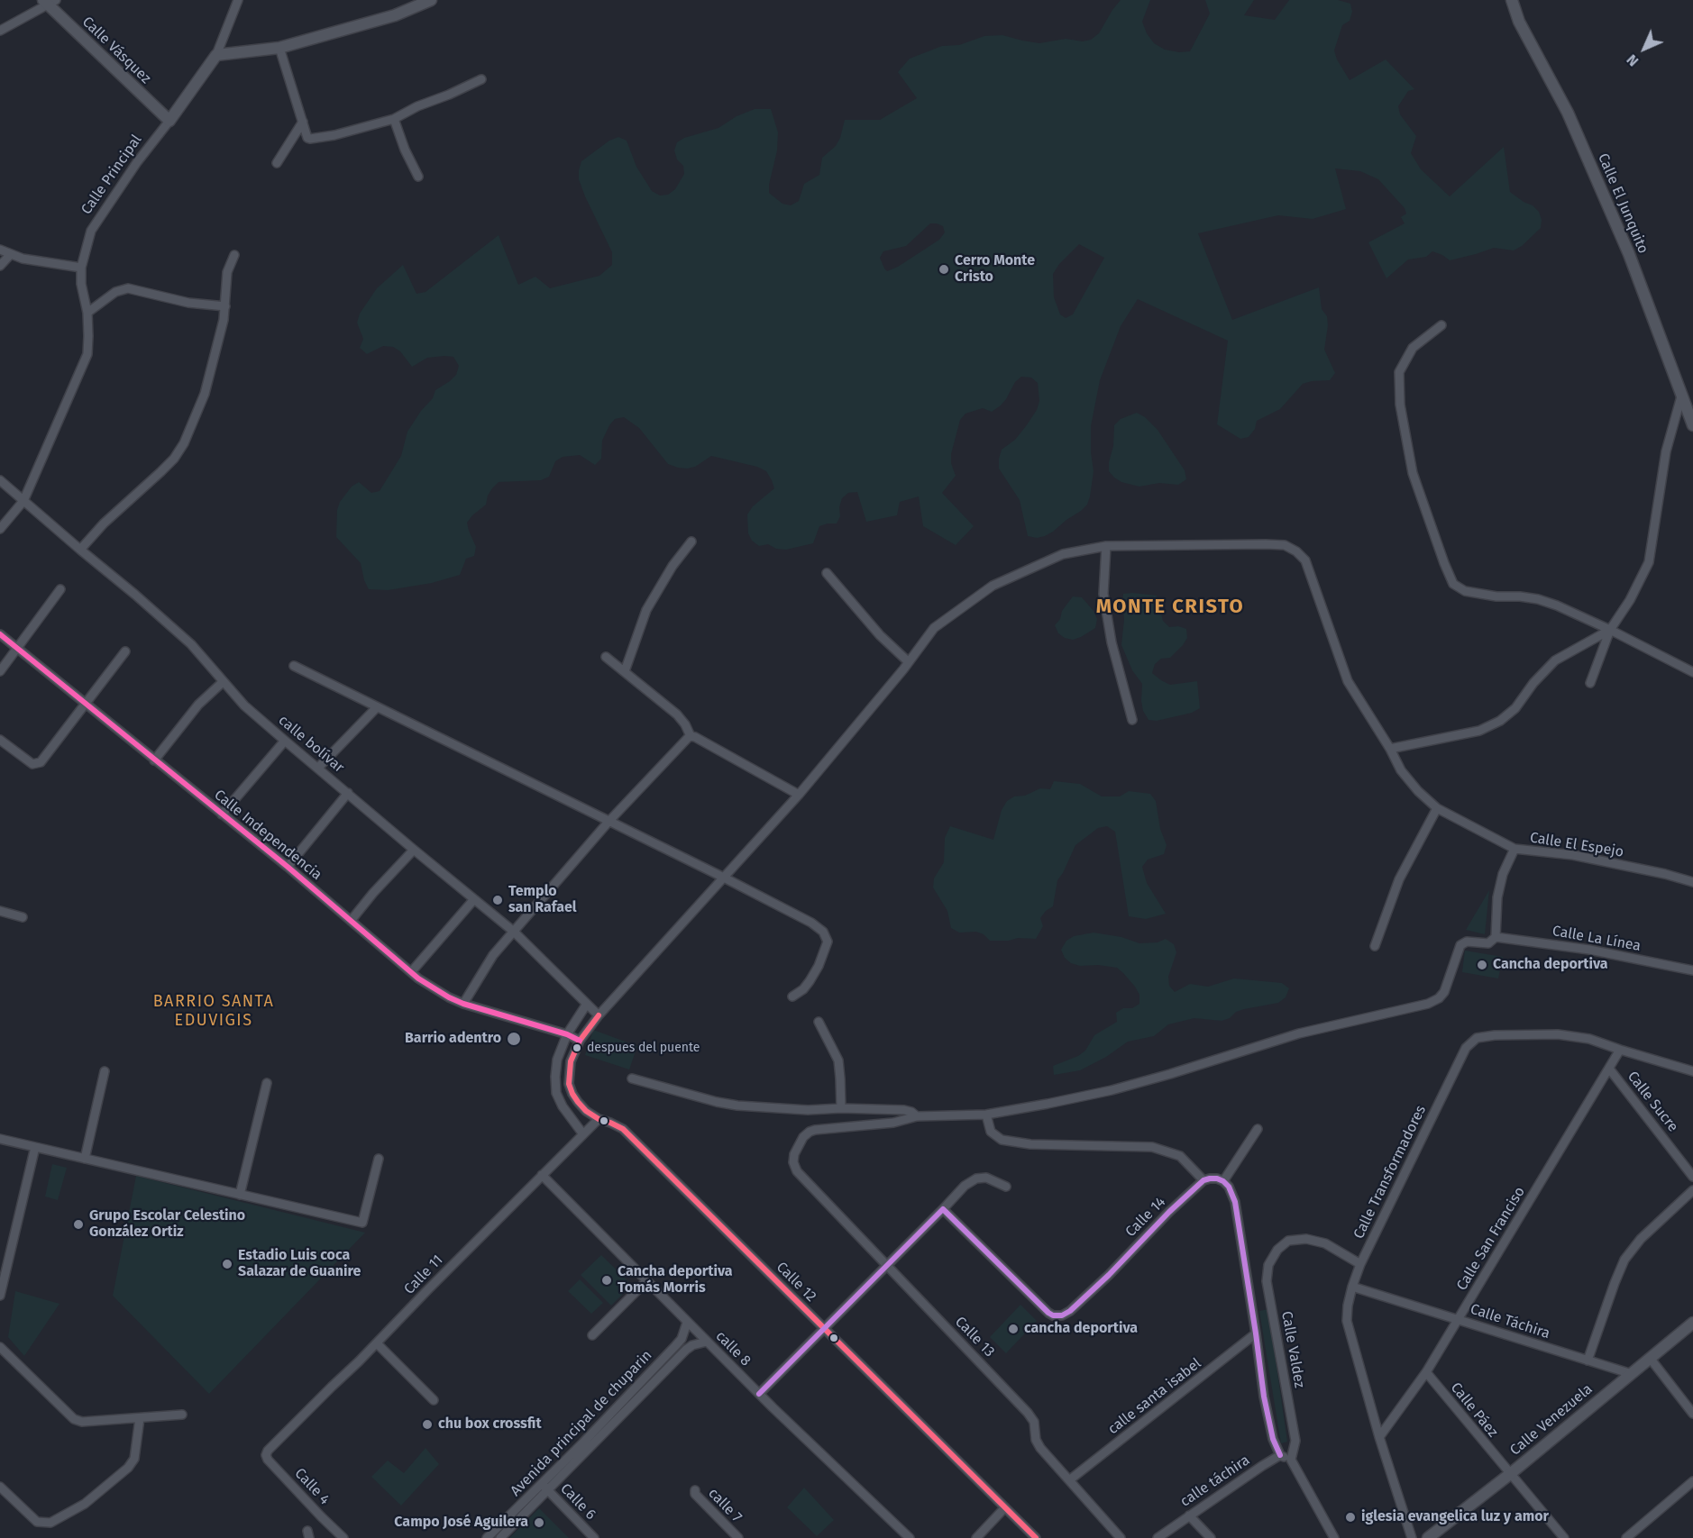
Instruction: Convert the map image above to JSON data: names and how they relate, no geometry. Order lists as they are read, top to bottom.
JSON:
{
  "streets": {
    "street": [
      "Calle Vásquez",
      "Calle Principal",
      "Calle El Junquito",
      "calle bolívar",
      "Calle Independencia",
      "Calle El Espejo",
      "Calle La Línea",
      "Calle Sucre",
      "Calle Transformadores",
      "Calle 14",
      "Calle San Franciso",
      "Calle 11",
      "Calle 12",
      "Calle Táchira",
      "Calle 13",
      "calle 8",
      "Calle Valdez",
      "calle santa isabel",
      "Calle Páez",
      "Calle Venezuela",
      "Avenida principal de chuparin",
      "calle táchira",
      "Calle 4",
      "Calle 6",
      "calle 7"
    ]
  },
  "crossings": [
    ["Calle Vásquez", "Calle Principal"],
    ["Calle Principal", "calle bolívar"],
    ["calle bolívar", "Calle 12"],
    ["Calle Independencia", "Calle 12"],
    ["Calle El Espejo", "Calle La Línea"],
    ["Calle El Espejo", "Calle 12"],
    ["Calle Sucre", "Calle San Franciso"],
    ["Calle Transformadores", "Calle San Franciso"],
    ["Calle Transformadores", "Calle Táchira"],
    ["Calle Transformadores", "Calle Valdez"],
    ["Calle San Franciso", "Calle Táchira"],
    ["Calle San Franciso", "Calle Páez"],
    ["Calle 11", "Calle 12"],
    ["Calle 11", "calle 8"],
    ["Calle 11", "Calle 4"],
    ["Calle Táchira", "Calle Venezuela"],
    ["Calle 13", "calle santa isabel"],
    ["calle 8", "Avenida principal de chuparin"],
    ["Calle Páez", "Calle Venezuela"],
    ["Avenida principal de chuparin", "Calle 6"]
  ],
  "districts": ["MONTE CRISTO", "BARRIO SANTA EDUVIGIS"],
  "places": [
    "Cerro Monte Cristo",
    "Templo san Rafael",
    "Cancha deportiva",
    "Barrio adentro",
    "despues del puente",
    "Grupo Escolar Celestino González Ortiz",
    "Estadio Luis coca Salazar de Guanire",
    "Cancha deportiva Tomás Morris",
    "cancha deportiva",
    "chu box crossfit",
    "iglesia evangelica luz y amor",
    "Campo José Aguilera"
  ],
  "north": "bottom left"
}
